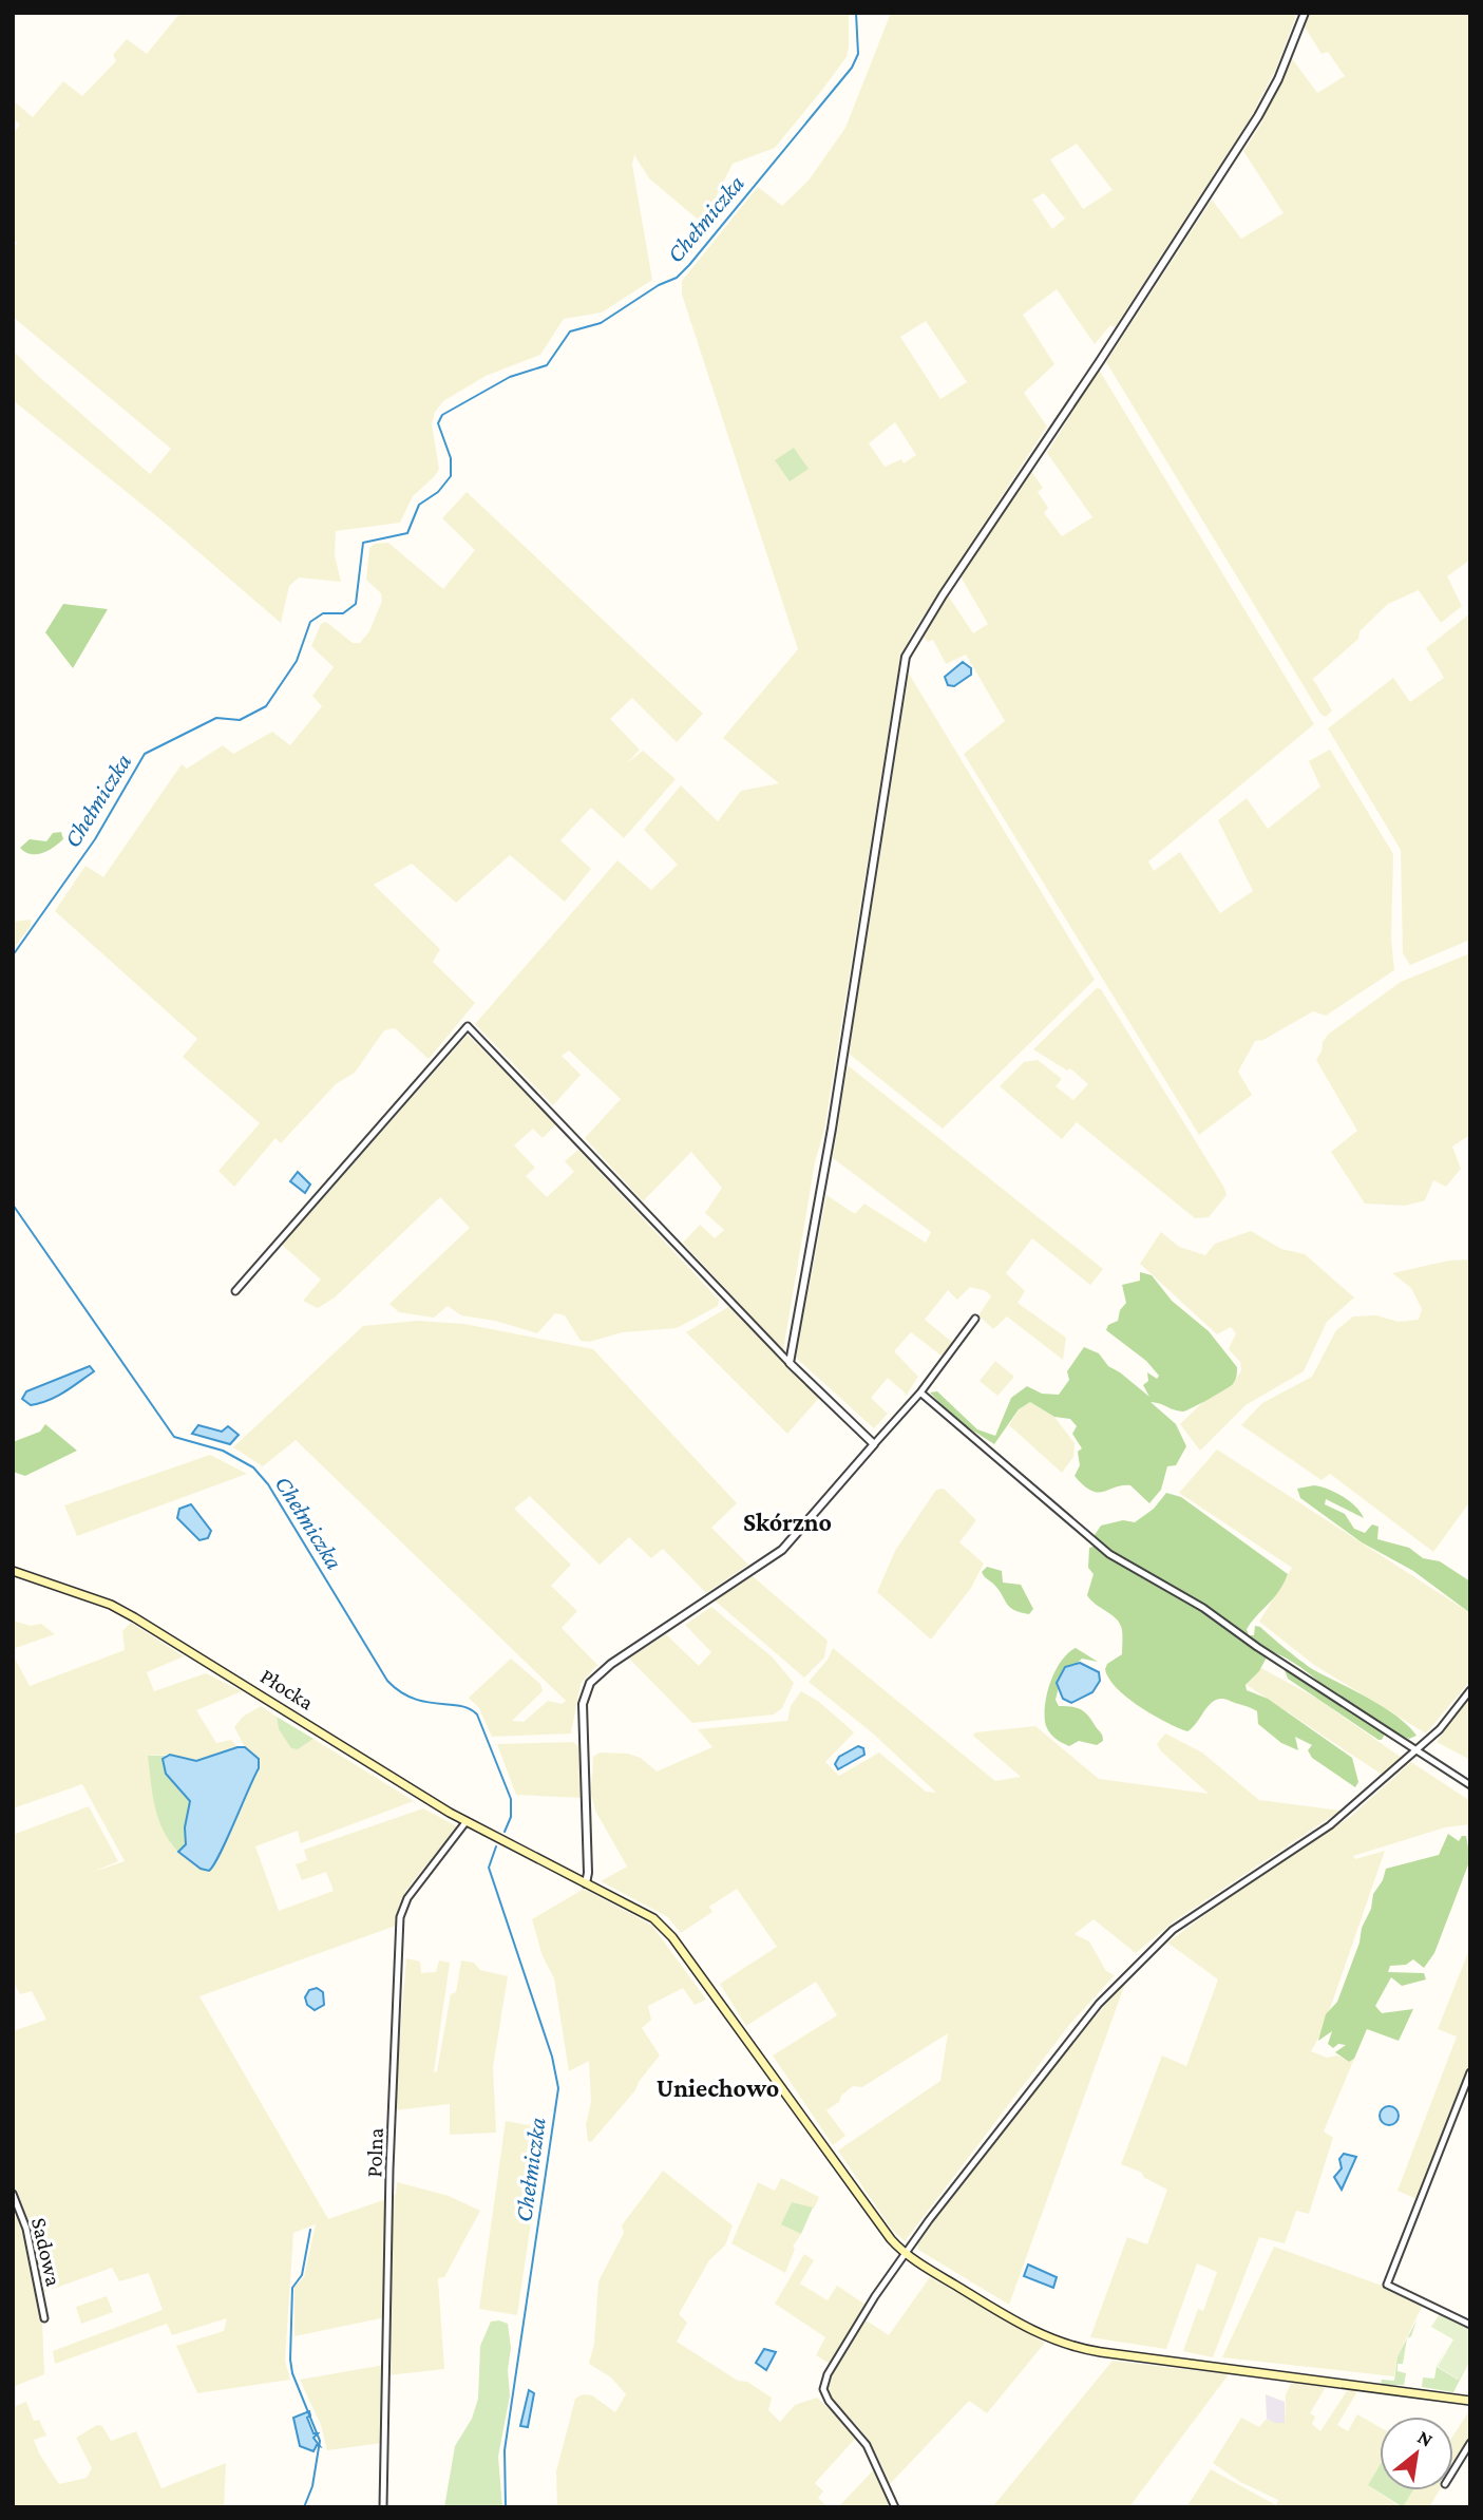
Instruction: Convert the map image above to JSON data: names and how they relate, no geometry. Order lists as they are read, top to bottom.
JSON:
{
  "streets": {
    "main road": ["Płocka"],
    "street": ["Polna", "Sadowa"]
  },
  "crossings": [
    ["Płocka", "Polna"]
  ],
  "districts": ["Skórzno", "Uniechowo"],
  "water": ["Chełmiczka"],
  "north": "top right"
}
